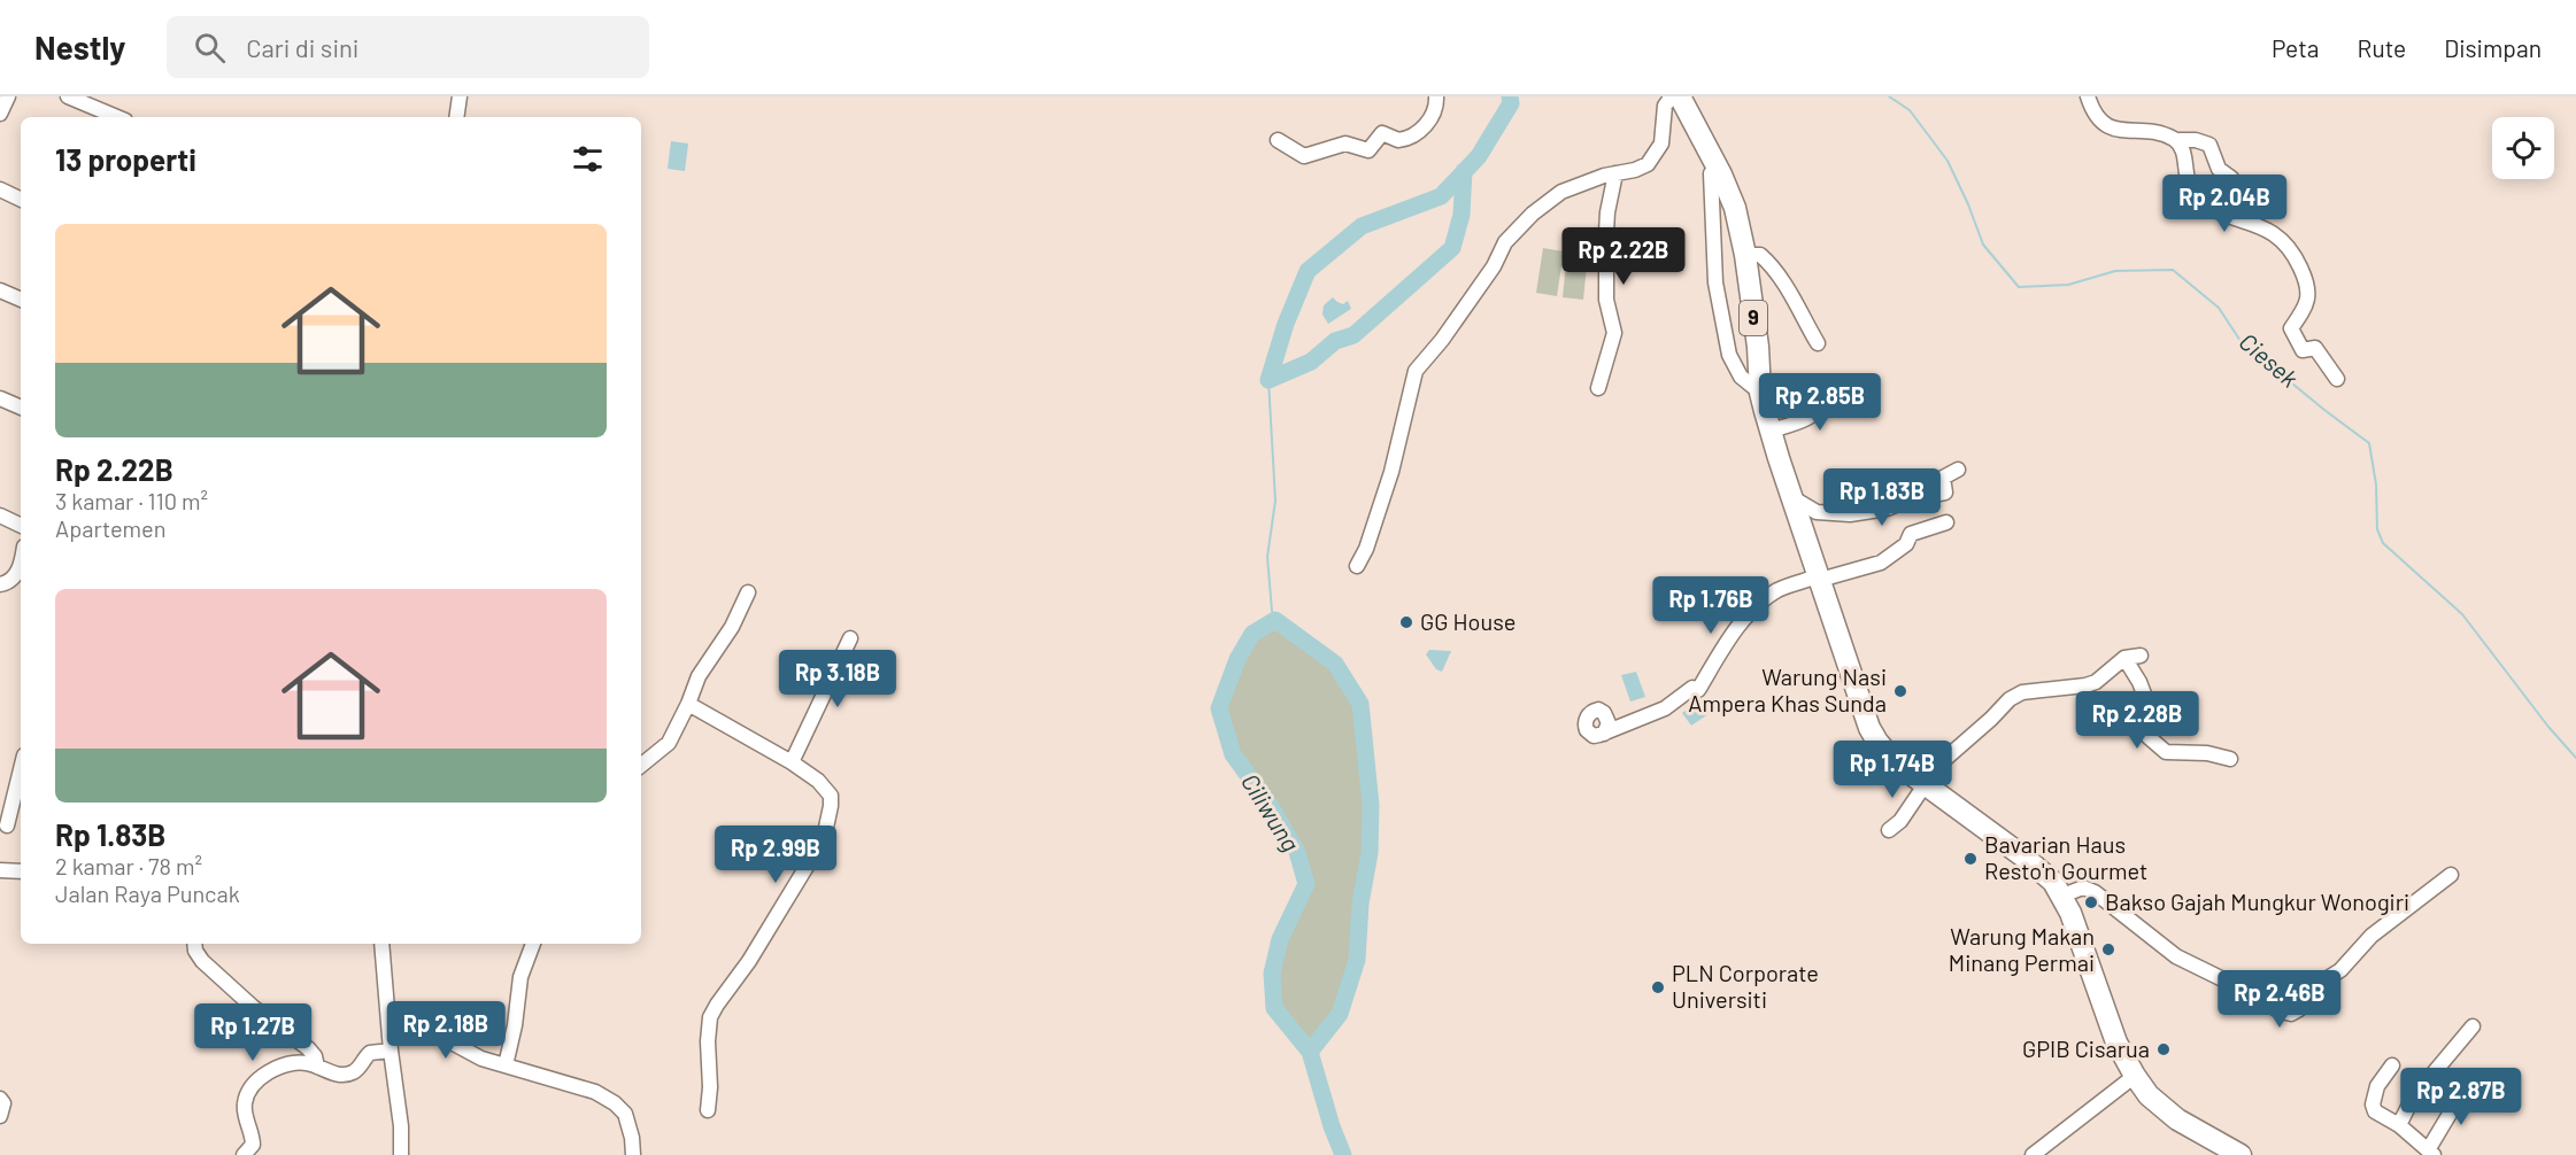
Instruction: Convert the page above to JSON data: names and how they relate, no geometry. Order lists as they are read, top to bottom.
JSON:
{
  "streets": {
    "highway": ["9"]
  },
  "water": ["Ciesek", "Ciliwung"],
  "places": [
    "GG House",
    "Warung Nasi Ampera Khas Sunda",
    "Bavarian Haus Resto'n Gourmet",
    "Bakso Gajah Mungkur Wonogiri",
    "Warung Makan Minang Permai",
    "PLN Corporate Universiti",
    "GPIB Cisarua"
  ],
  "page": {
    "header": "Nestly",
    "search": "Cari di sini",
    "nav": ["Peta", "Rute", "Disimpan"],
    "heading": "13 properti",
    "price": [
      "Rp 2.04B",
      "Rp 2.22B",
      "Rp 2.85B",
      "Rp 1.83B",
      "Rp 1.76B",
      "Rp 3.18B",
      "Rp 2.28B",
      "Rp 1.74B",
      "Rp 2.99B",
      "Rp 2.46B",
      "Rp 2.18B",
      "Rp 1.27B",
      "Rp 2.87B"
    ],
    "list": [
      {
        "name": "Rp 2.22B",
        "note": "3 kamar · 110 m² · Apartemen"
      },
      {
        "name": "Rp 1.83B",
        "note": "2 kamar · 78 m² · Jalan Raya Puncak"
      }
    ]
  }
}
